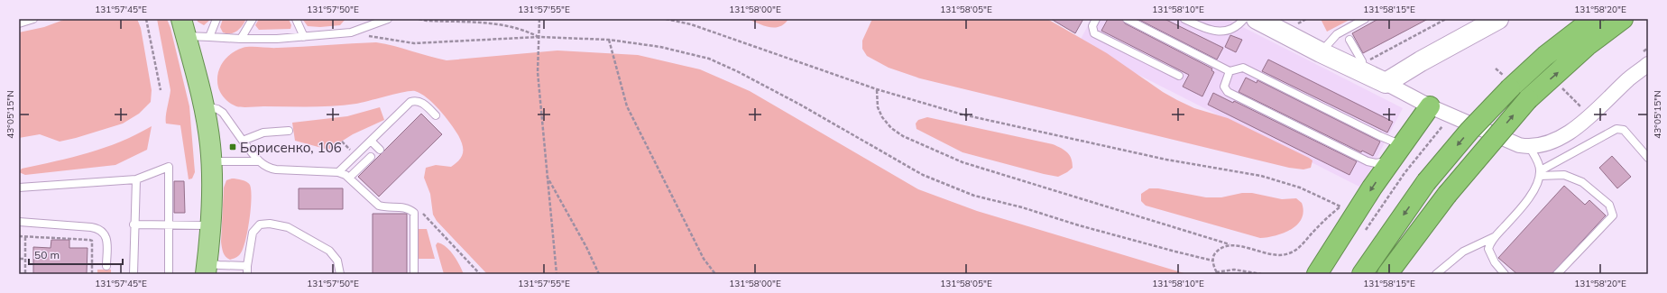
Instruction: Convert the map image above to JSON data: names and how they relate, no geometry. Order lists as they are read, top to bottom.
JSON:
{
  "places": {
    "transit": ["Борисенко, 106"]
  },
  "scale_bar": "50 m",
  "coordinates": [
    "131°57'45\"E",
    "131°57'50\"E",
    "131°57'55\"E",
    "131°58'00\"E",
    "131°58'05\"E",
    "131°58'10\"E",
    "131°58'15\"E",
    "131°58'20\"E",
    "43°05'15\"N"
  ]
}
